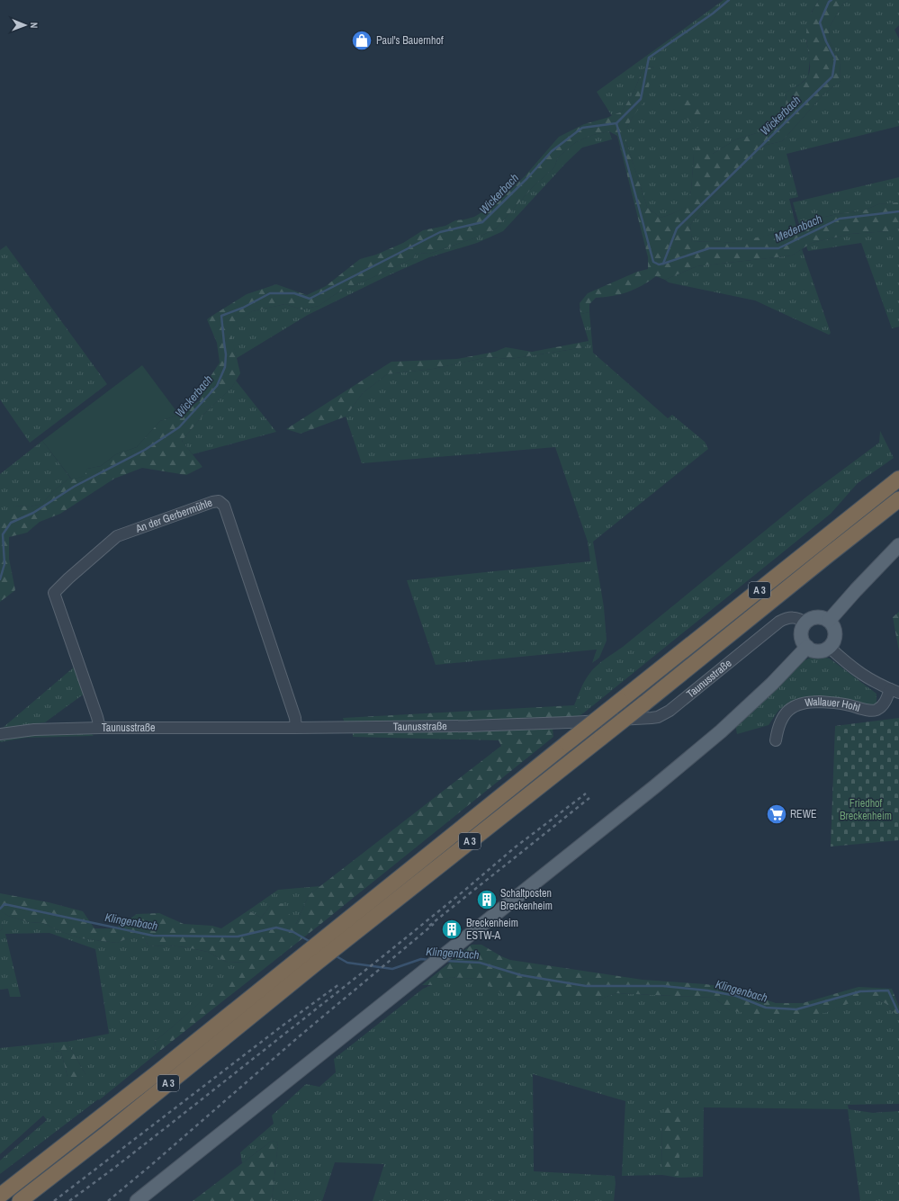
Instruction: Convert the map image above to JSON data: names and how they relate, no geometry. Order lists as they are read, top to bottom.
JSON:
{
  "streets": {
    "highway": ["A 3"],
    "street": ["An der Gerbermühle", "Taunusstraße", "Wallauer Hohl"]
  },
  "crossings": [
    ["An der Gerbermühle", "Taunusstraße"]
  ],
  "water": ["Wickerbach", "Medenbach", "Klingenbach"],
  "parks": ["Friedhof Breckenheim"],
  "places": {
    "shop": ["Paul's Bauernhof"],
    "supermarket": ["REWE"],
    "building": ["Schaltposten Breckenheim", "Breckenheim ESTW-A"]
  },
  "north": "right"
}
